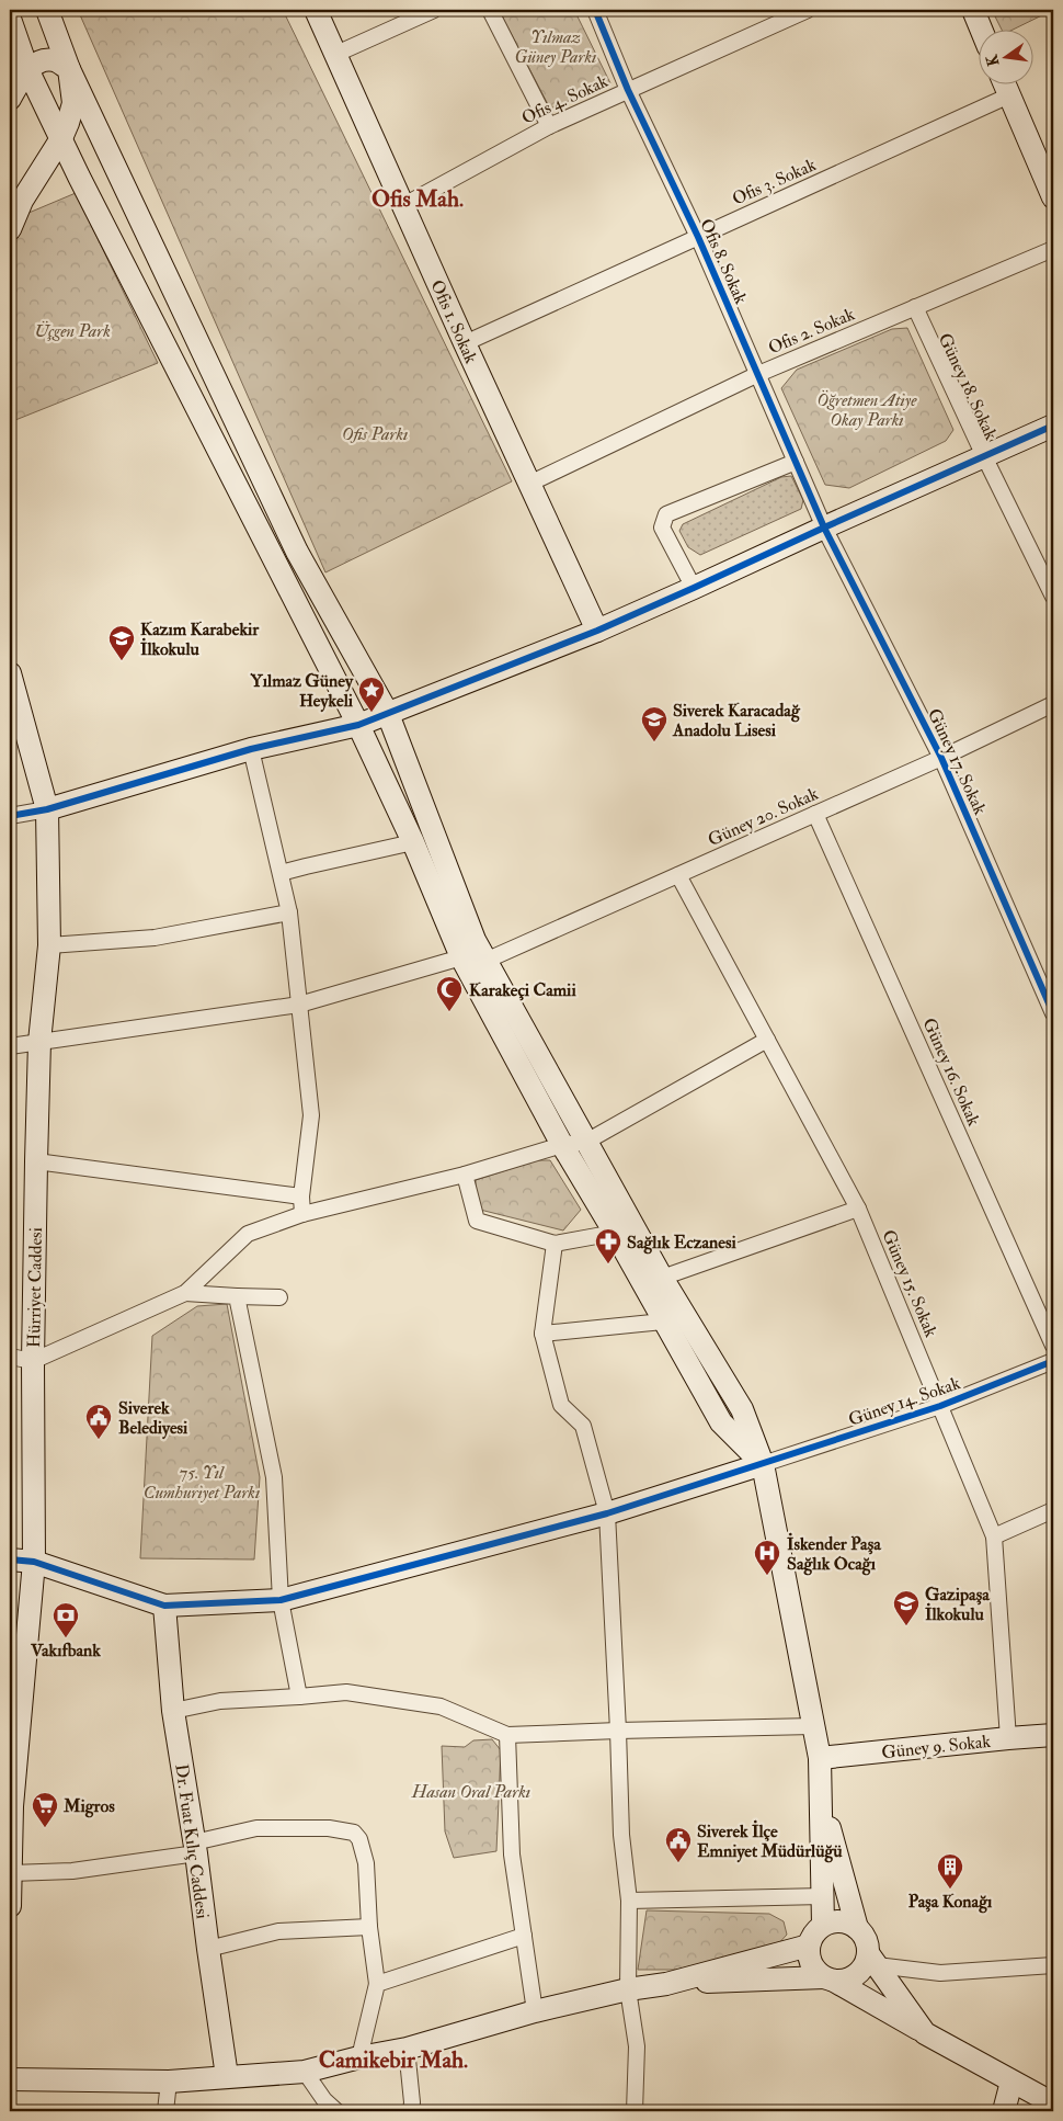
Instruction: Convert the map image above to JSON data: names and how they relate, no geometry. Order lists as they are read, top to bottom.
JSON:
{
  "streets": {
    "main road": [
      "Ofis 1. Sokak",
      "Hürriyet Caddesi",
      "Güney 9. Sokak",
      "Dr. Fuat Kılıç Caddesi"
    ],
    "street": [
      "Ofis 4. Sokak",
      "Ofis 3. Sokak",
      "Ofis 8. Sokak",
      "Ofis 2. Sokak",
      "Güney 18. Sokak",
      "Güney 17. Sokak",
      "Güney 20. Sokak",
      "Güney 16. Sokak",
      "Güney 15. Sokak",
      "Güney 14. Sokak"
    ]
  },
  "crossings": [
    ["Ofis 4. Sokak", "Ofis 8. Sokak"],
    ["Ofis 4. Sokak", "Ofis 1. Sokak"],
    ["Ofis 3. Sokak", "Ofis 8. Sokak"],
    ["Ofis 3. Sokak", "Ofis 1. Sokak"],
    ["Ofis 8. Sokak", "Ofis 2. Sokak"],
    ["Ofis 8. Sokak", "Güney 17. Sokak"],
    ["Ofis 1. Sokak", "Ofis 2. Sokak"],
    ["Ofis 2. Sokak", "Güney 18. Sokak"],
    ["Güney 17. Sokak", "Güney 20. Sokak"],
    ["Güney 20. Sokak", "Güney 16. Sokak"],
    ["Güney 20. Sokak", "Güney 15. Sokak"],
    ["Güney 15. Sokak", "Güney 14. Sokak"],
    ["Güney 15. Sokak", "Güney 9. Sokak"]
  ],
  "districts": ["Ofis Mah.", "Camikebir Mah."],
  "parks": [
    "Yılmaz Güney Parkı",
    "Üçgen Park",
    "Öğretmen Atiye Okay Parkı",
    "Ofis Parkı",
    "75. Yıl Cumhuriyet Parkı",
    "Hasan Oral Parkı"
  ],
  "places": {
    "school or university": ["Kazım Karabekir İlkokulu", "Siverek Karacadağ Anadolu Lisesi", "Gazipaşa İlkokulu"],
    "place": ["Yılmaz Güney Heykeli"],
    "mosque": ["Karakeçi Camii"],
    "pharmacy": ["Sağlık Eczanesi"],
    "public building": ["Siverek Belediyesi", "Siverek İlçe Emniyet Müdürlüğü"],
    "hospital": ["İskender Paşa Sağlık Ocağı"],
    "bank": ["Vakıfbank"],
    "supermarket": ["Migros"],
    "building": ["Paşa Konağı"]
  },
  "north": "left"
}
